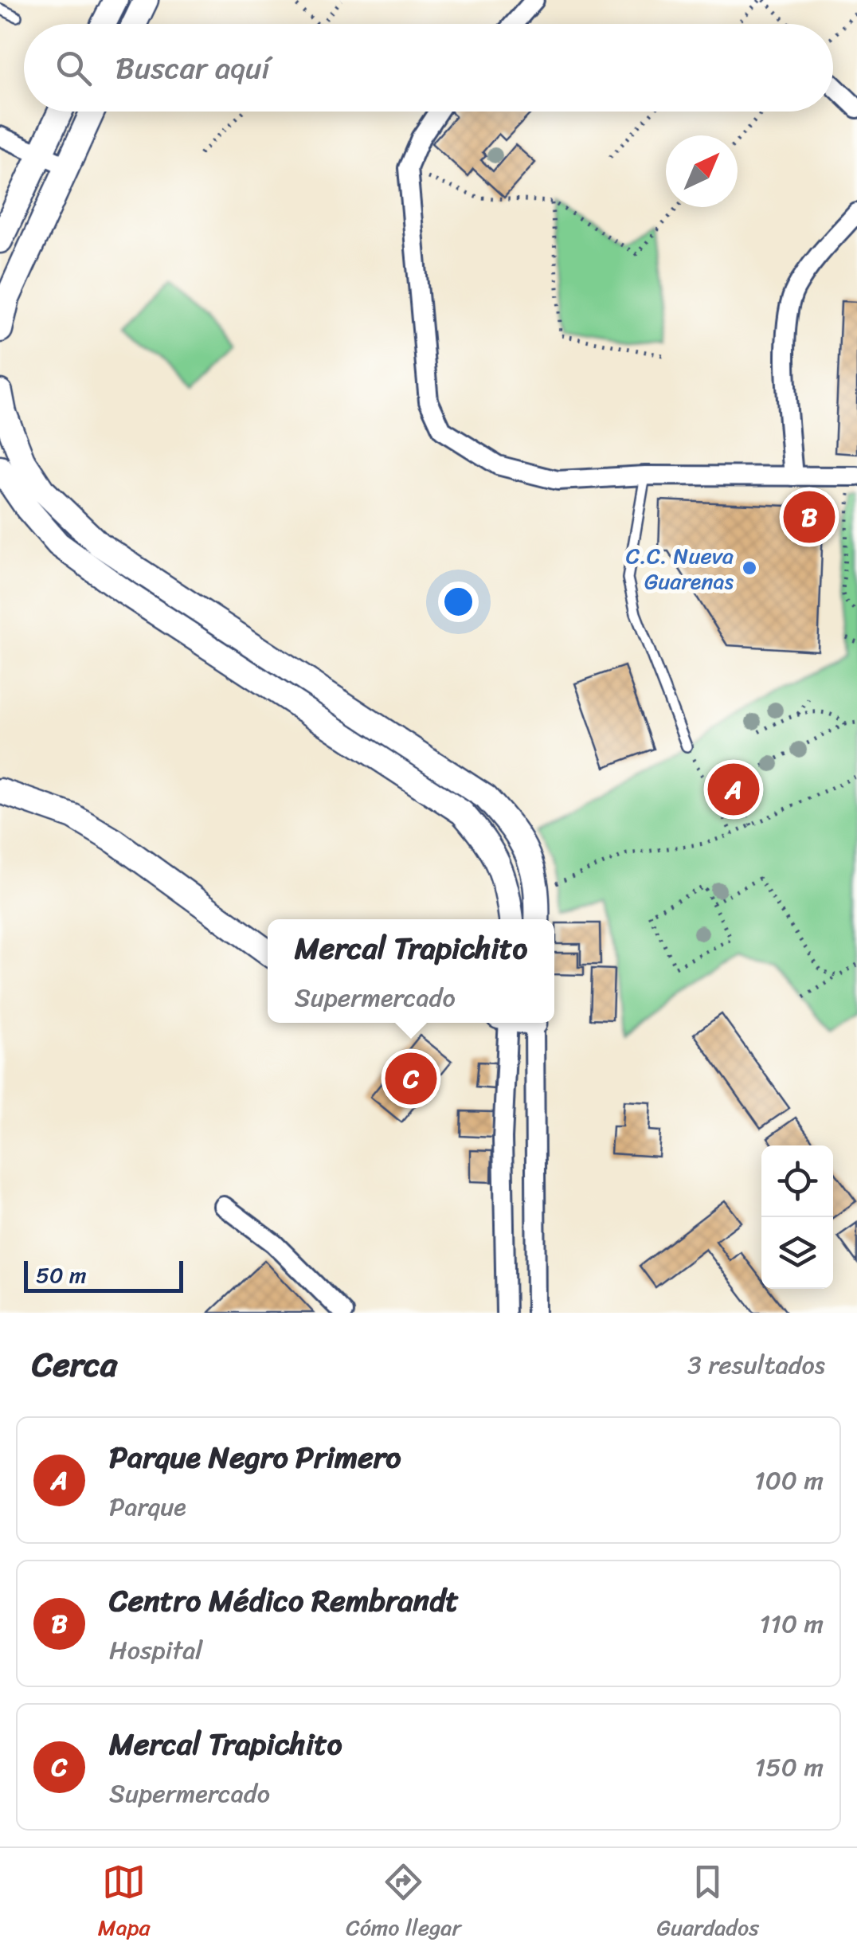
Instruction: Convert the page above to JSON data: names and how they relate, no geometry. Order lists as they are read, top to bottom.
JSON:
{
  "places": ["C.C. Nueva Guarenas"],
  "scale_bar": "50 m",
  "north": "top right",
  "page": {
    "search": "Buscar aquí",
    "pins": ["B", "A", "C"],
    "popup": ["Mercal Trapichito", "Supermercado"],
    "scale": "50 m",
    "heading": ["Cerca", "3 resultados"],
    "list": [
      {
        "mark": "A",
        "name": "Parque Negro Primero",
        "note": "Parque",
        "value": "100 m"
      },
      {
        "mark": "B",
        "name": "Centro Médico Rembrandt",
        "note": "Hospital",
        "value": "110 m"
      },
      {
        "mark": "C",
        "name": "Mercal Trapichito",
        "note": "Supermercado",
        "value": "150 m"
      }
    ],
    "nav": ["Mapa", "Cómo llegar", "Guardados"]
  }
}
